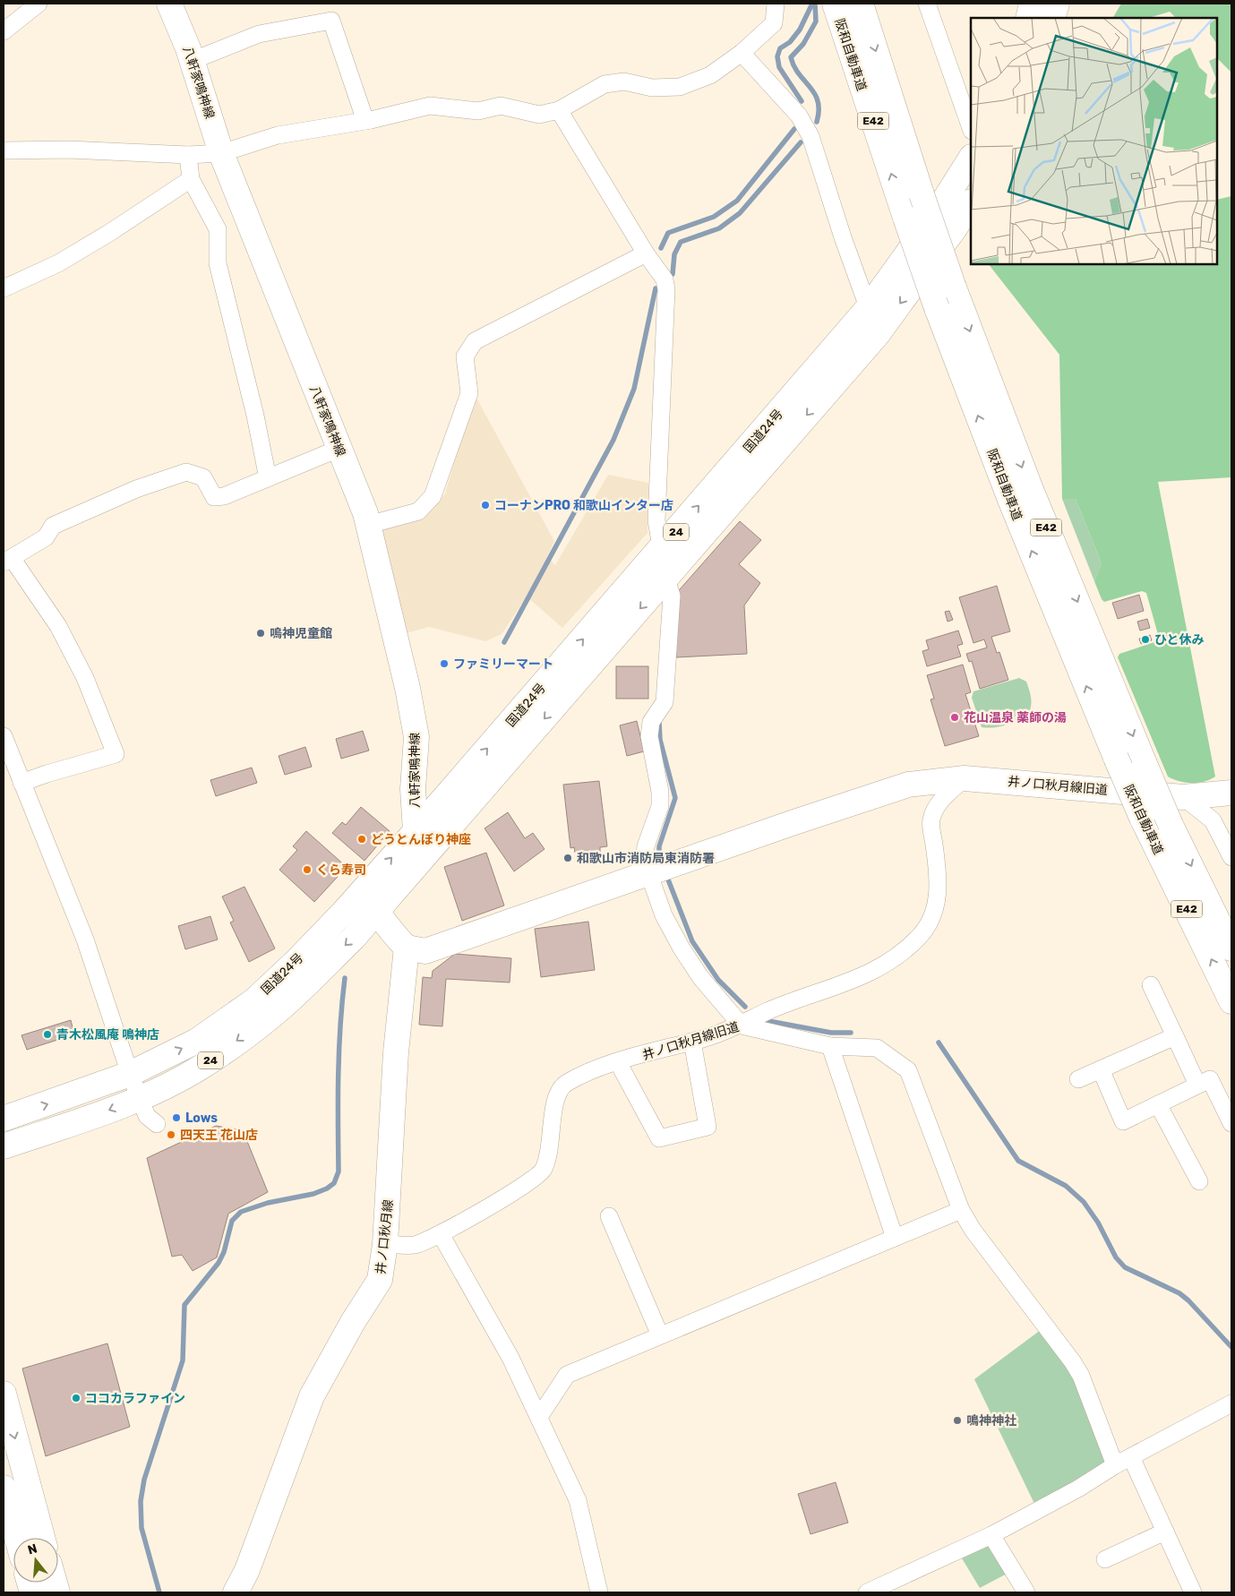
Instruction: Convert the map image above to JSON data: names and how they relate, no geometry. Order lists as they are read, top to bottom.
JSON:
{
  "streets": {
    "main road": [
      "阪和自動車道",
      "八軒家鳴神線",
      "E42",
      "国道24号",
      "24",
      "井ノ口秋月線旧道",
      "井ノ口秋月線"
    ]
  },
  "crossings": [
    ["八軒家鳴神線", "国道24号"],
    ["井ノ口秋月線旧道", "井ノ口秋月線"]
  ],
  "places": [
    "コーナンPRO 和歌山インター店",
    "嗚神児童館",
    "ひと休み",
    "ファミリーマート",
    "花山温泉 薬師の湯",
    "どうとんぼり神座",
    "和歌山市消防局東消防署",
    "くら寿司",
    "青木松風庵 鳴神店",
    "Lows",
    "四天王 花山店",
    "ココカラファイン",
    "鳴神神社"
  ],
  "north": "top"
}
